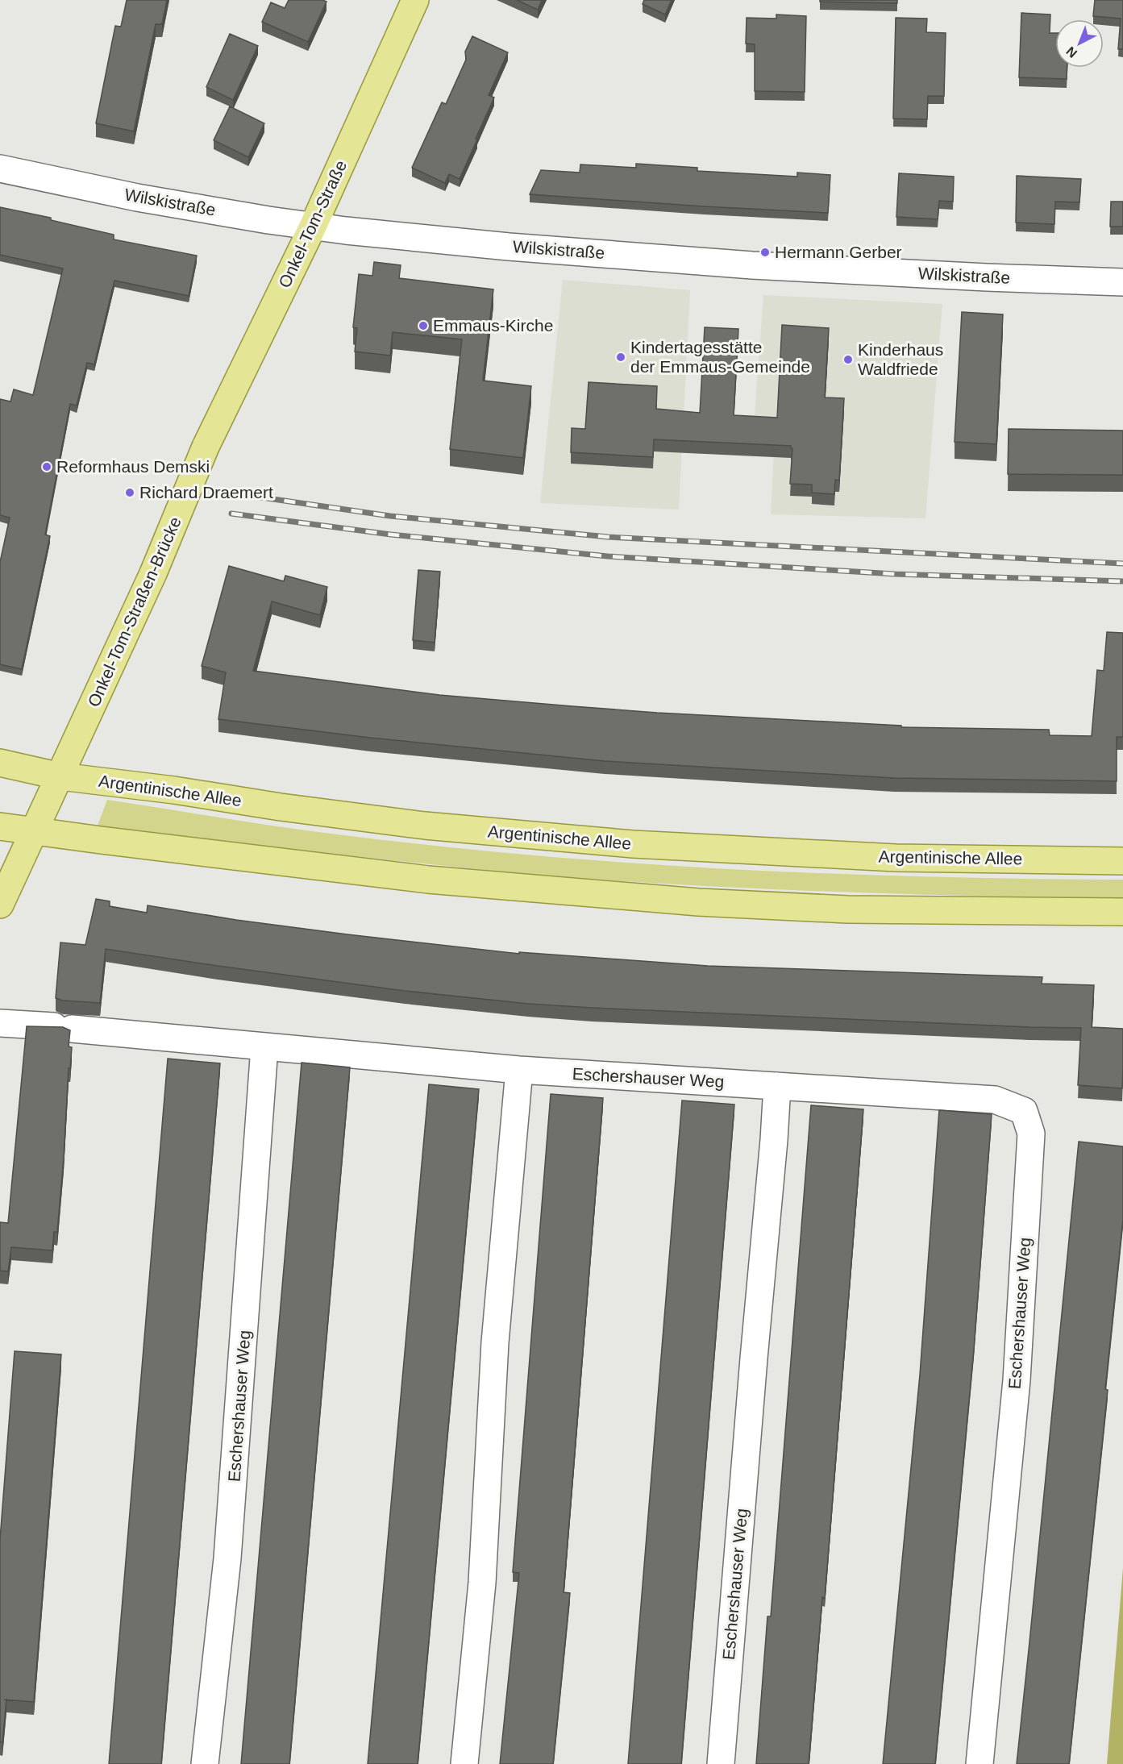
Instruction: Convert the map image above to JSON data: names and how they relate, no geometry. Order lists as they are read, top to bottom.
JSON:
{
  "streets": {
    "main road": ["Onkel-Tom-Straße", "Onkel-Tom-Straßen-Brücke", "Argentinische Allee"],
    "street": ["Wilskistraße", "Eschershauser Weg"]
  },
  "crossings": [
    ["Wilskistraße", "Onkel-Tom-Straße"],
    ["Onkel-Tom-Straße", "Onkel-Tom-Straßen-Brücke"],
    ["Onkel-Tom-Straßen-Brücke", "Argentinische Allee"]
  ],
  "places": [
    "Hermann Gerber",
    "Emmaus-Kirche",
    "Kindertagesstätte der Emmaus-Gemeinde",
    "Kinderhaus Waldfriede",
    "Reformhaus Demski",
    "Richard Draemert"
  ],
  "north": "bottom left"
}
